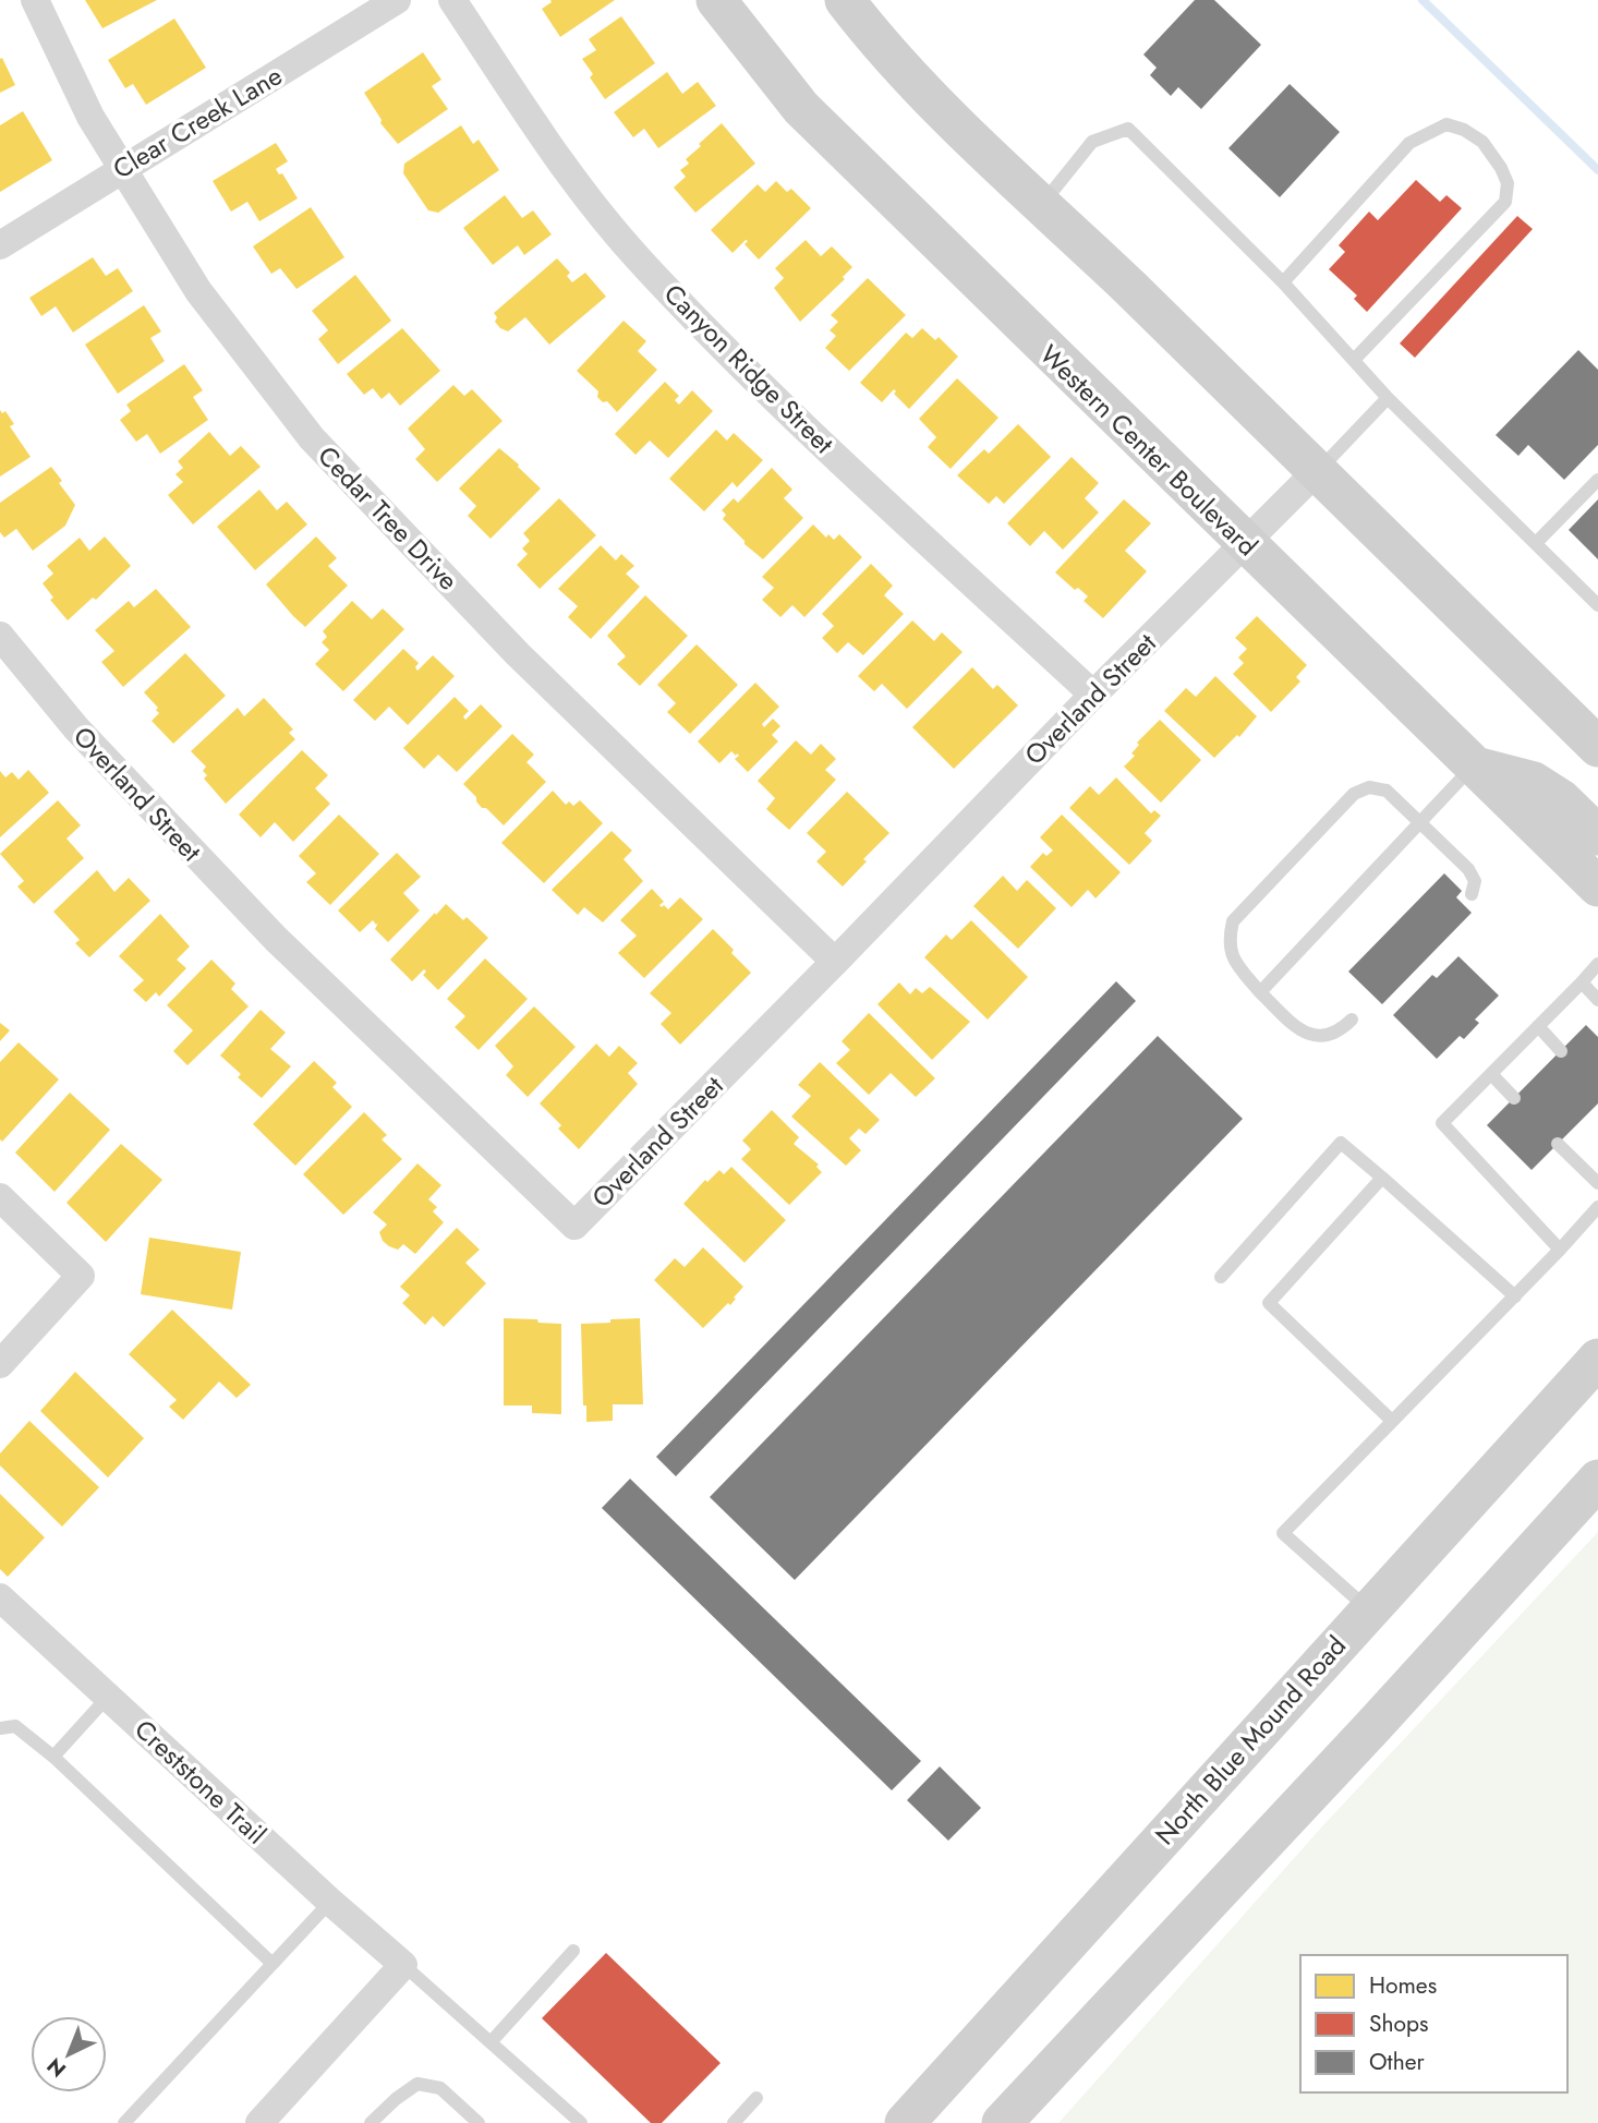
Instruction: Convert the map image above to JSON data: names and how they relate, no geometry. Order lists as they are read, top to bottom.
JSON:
{
  "streets": {
    "main road": ["Western Center Boulevard", "North Blue Mound Road"],
    "street": [
      "Clear Creek Lane",
      "Canyon Ridge Street",
      "Cedar Tree Drive",
      "Overland Street",
      "Creststone Trail"
    ]
  },
  "crossings": [
    ["Clear Creek Lane", "Cedar Tree Drive"],
    ["Canyon Ridge Street", "Overland Street"],
    ["Western Center Boulevard", "Overland Street"],
    ["Cedar Tree Drive", "Overland Street"]
  ],
  "legend": ["Homes", "Shops", "Other"],
  "north": "bottom left"
}
